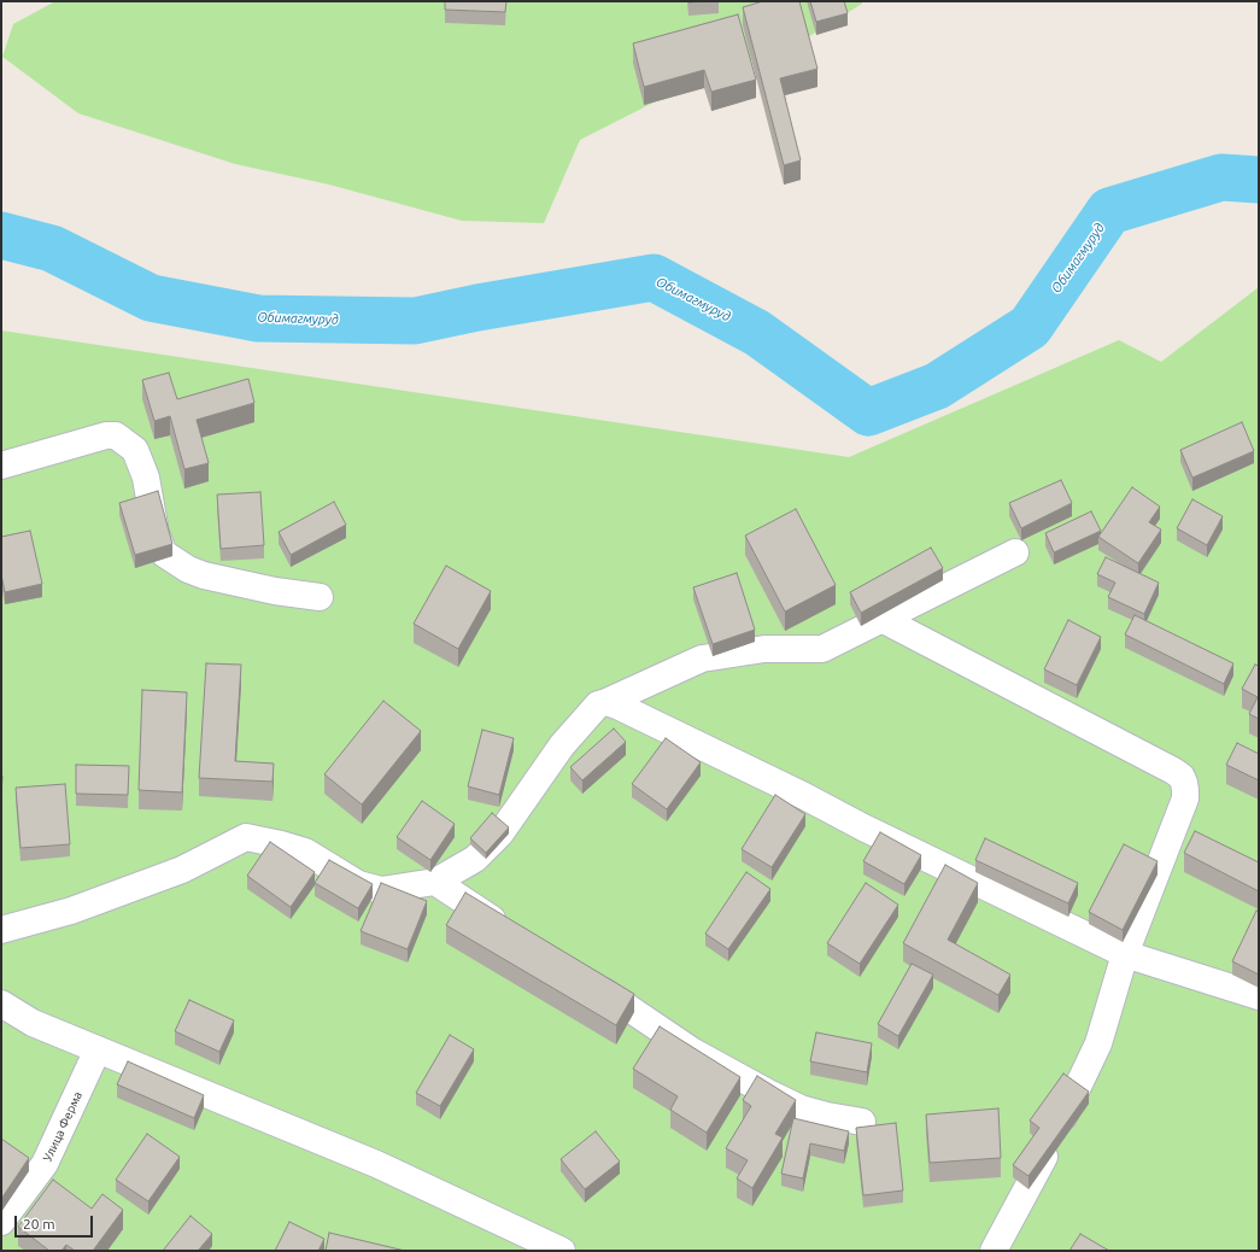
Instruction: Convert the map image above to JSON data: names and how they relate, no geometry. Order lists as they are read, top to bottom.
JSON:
{
  "streets": {
    "street": ["Улица Ферма"]
  },
  "water": ["Обимагмуруд"],
  "scale_bar": "20 m"
}
